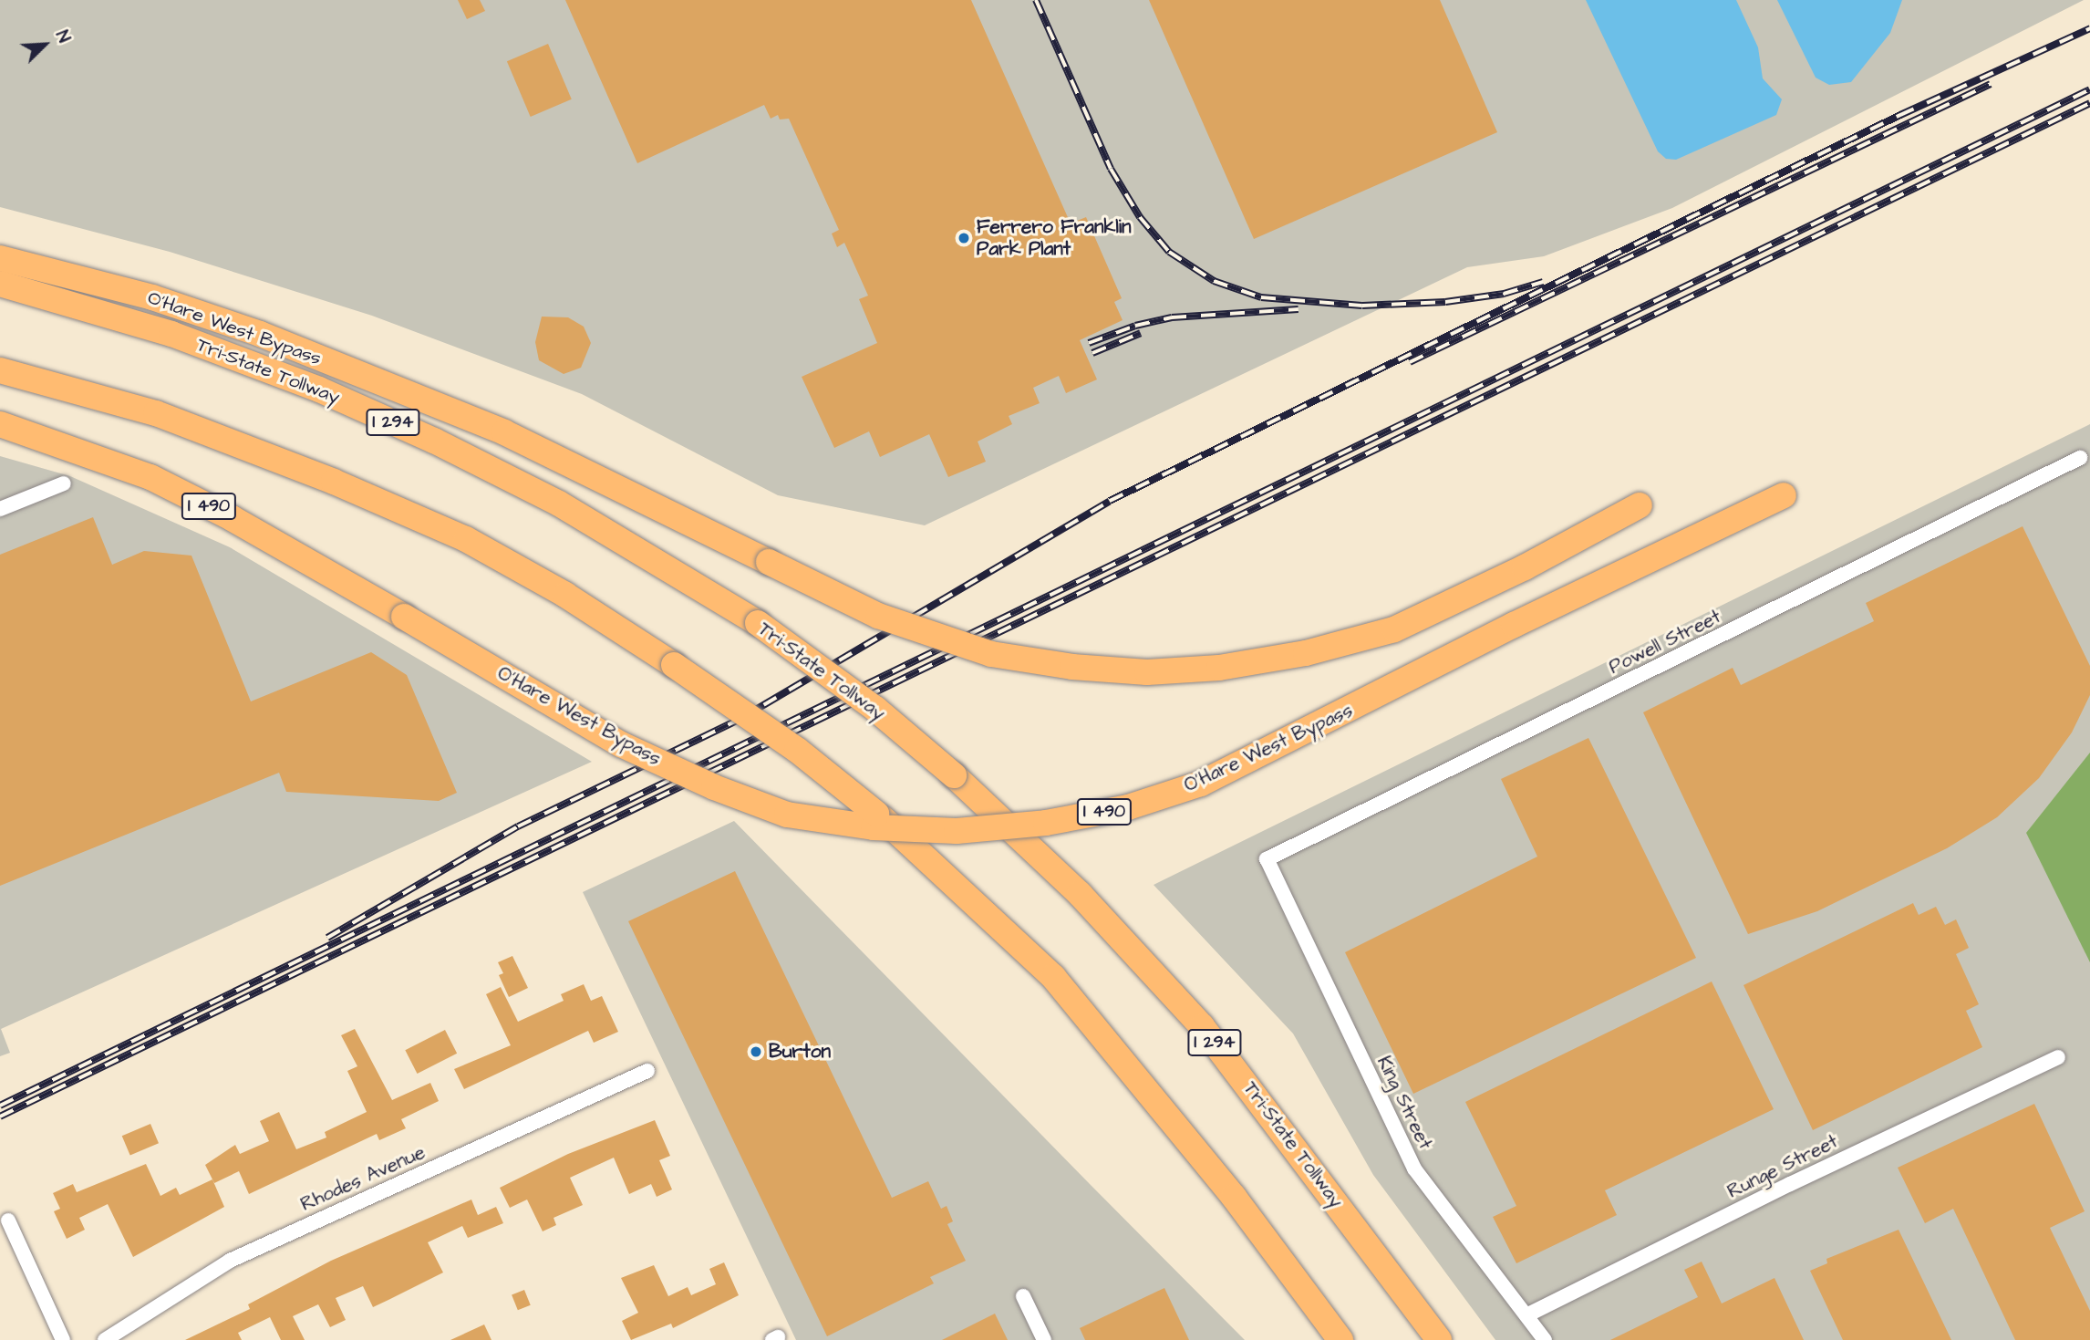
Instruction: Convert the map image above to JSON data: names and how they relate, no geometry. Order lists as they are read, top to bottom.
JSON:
{
  "streets": {
    "highway": [
      "O'Hare West Bypass",
      "Tri-State Tollway",
      "I 294",
      "I 490"
    ],
    "street": [
      "Powell Street",
      "King Street",
      "Runge Street",
      "Rhodes Avenue"
    ]
  },
  "crossings": [
    ["Powell Street", "King Street"],
    ["King Street", "Runge Street"]
  ],
  "places": ["Ferrero Franklin Park Plant", "Burton"],
  "north": "top right"
}
